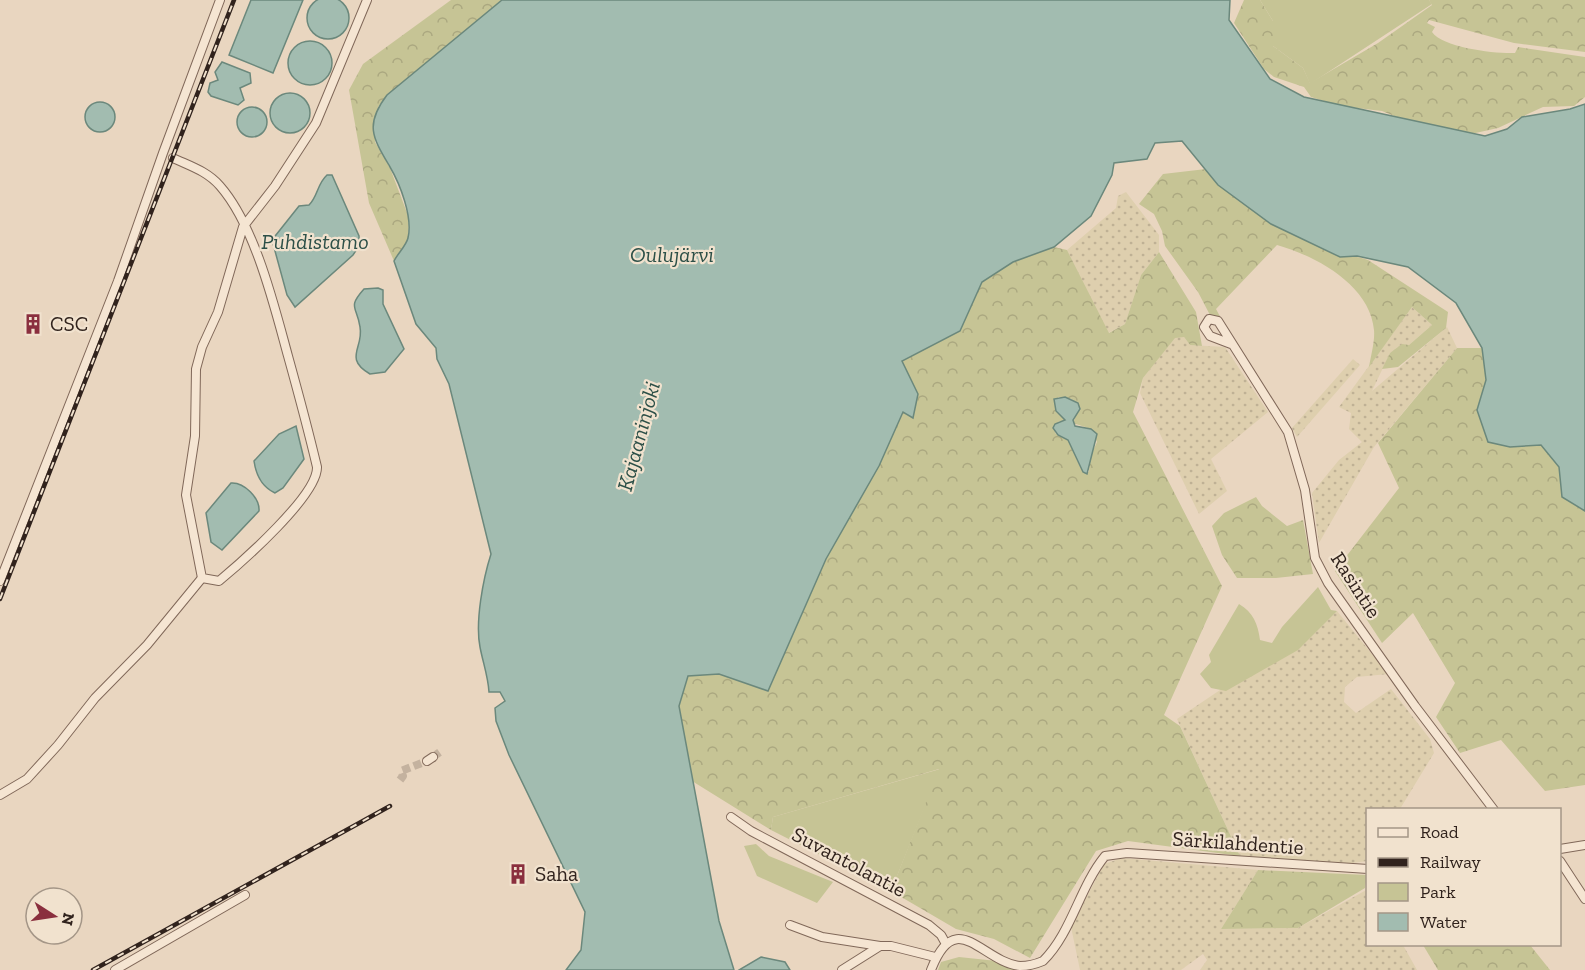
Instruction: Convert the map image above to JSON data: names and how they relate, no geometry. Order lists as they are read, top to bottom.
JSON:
{
  "streets": {
    "street": ["Rasintie", "Särkilahdentie", "Suvantolantie"]
  },
  "crossings": [
    ["Särkilahdentie", "Suvantolantie"]
  ],
  "water": ["Puhdistamo", "Oulujärvi", "Kajaaninjoki"],
  "places": {
    "building": ["CSC", "Saha"]
  },
  "legend": [
    "Road",
    "Railway",
    "Park",
    "Water"
  ],
  "north": "right"
}
